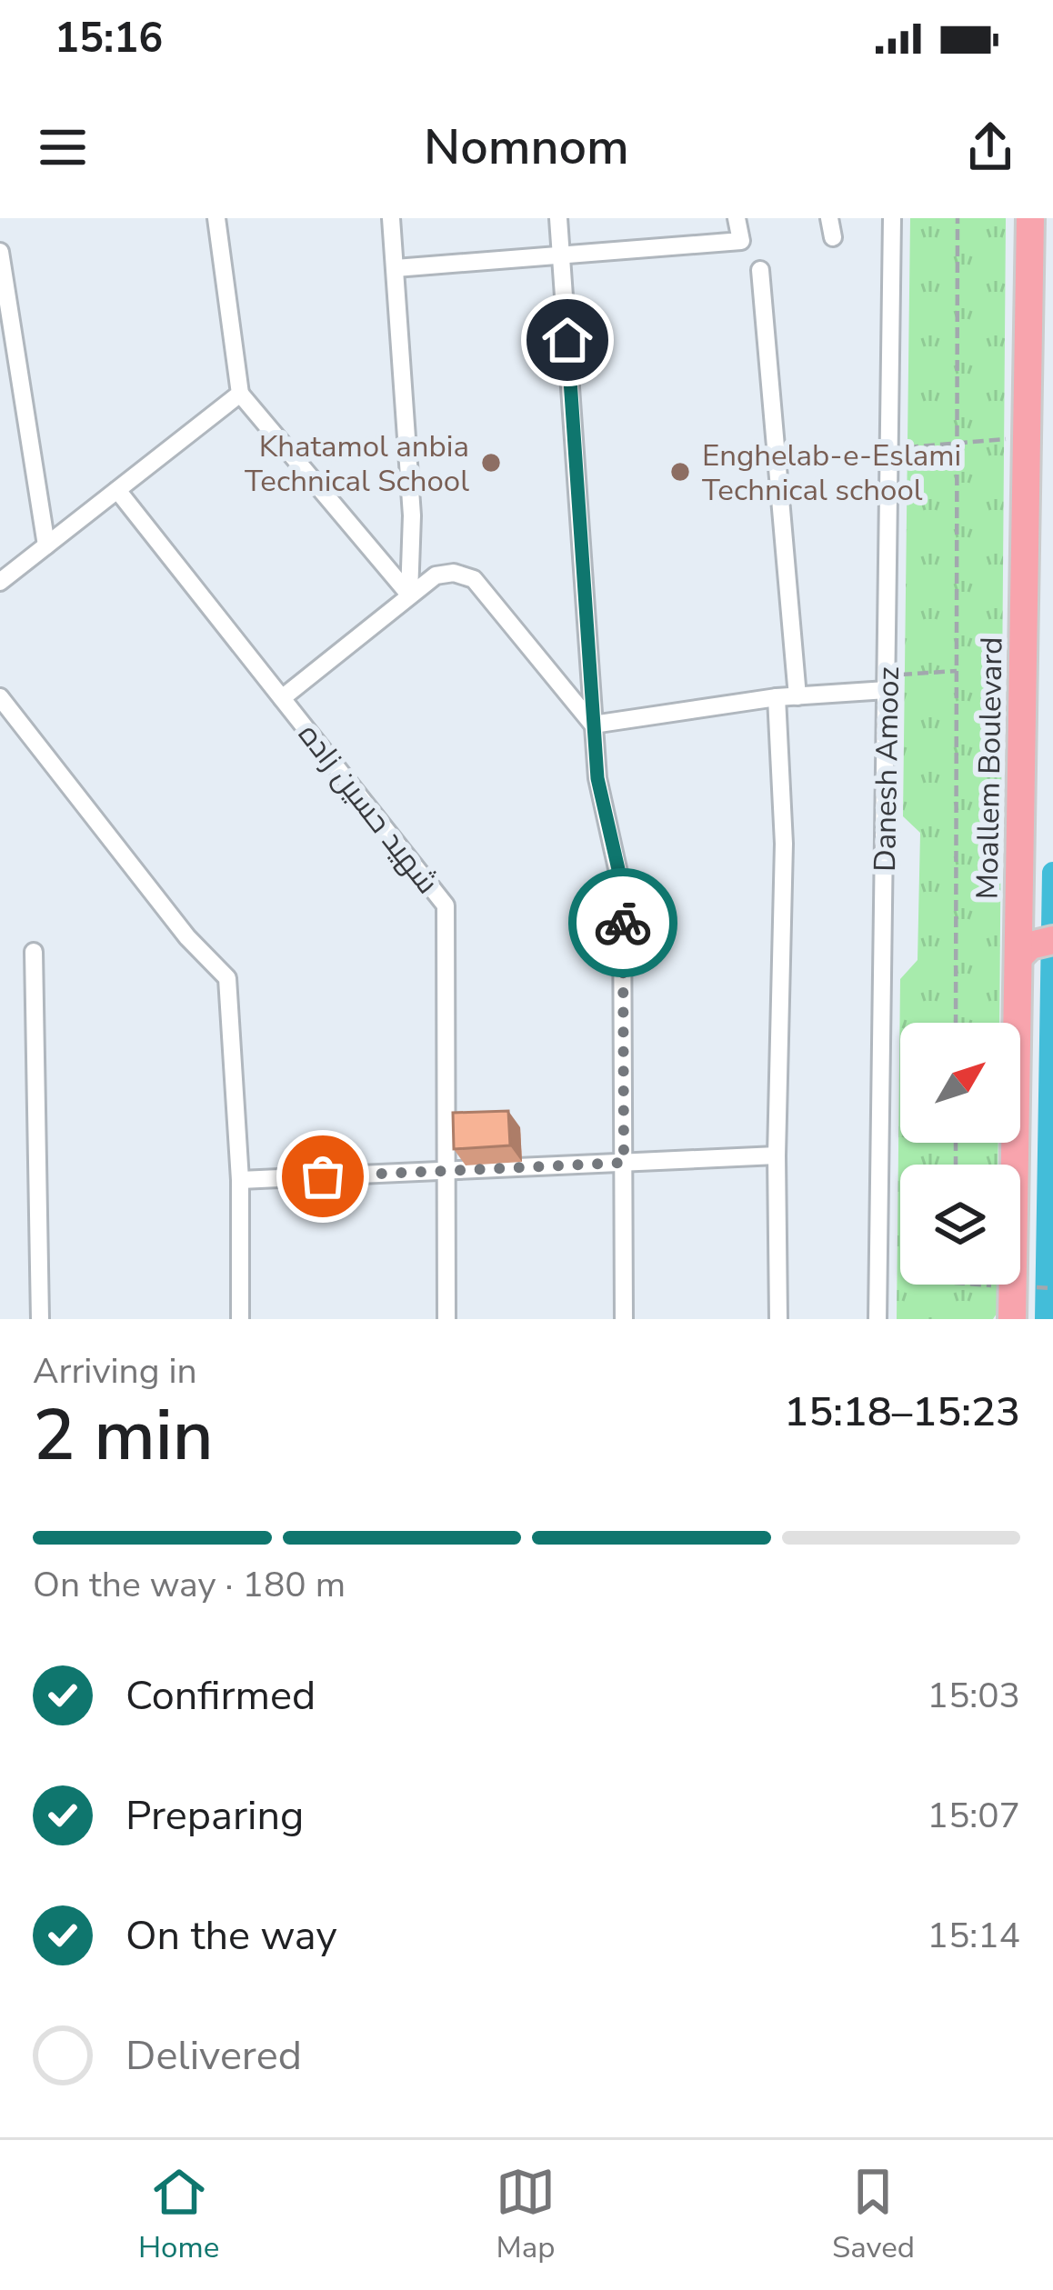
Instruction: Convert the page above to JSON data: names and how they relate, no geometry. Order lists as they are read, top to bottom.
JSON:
{
  "streets": {
    "main road": ["Moallem Boulevard"],
    "street": ["Danesh Amooz", "شهید حسین زاده"]
  },
  "places": ["Khatamol anbia Technical School", "Enghelab-e-Eslami Technical school"],
  "north": "top right",
  "page": {
    "status": "15:16",
    "header": "Nomnom",
    "heading": ["2 min", "Arriving in", "15:18–15:23"],
    "bar": "On the way · 180 m",
    "list": [
      ["Confirmed", "15:03"],
      ["Preparing", "15:07"],
      ["On the way", "15:14"],
      "Delivered"
    ],
    "tabs": ["Home", "Map", "Saved"]
  }
}
